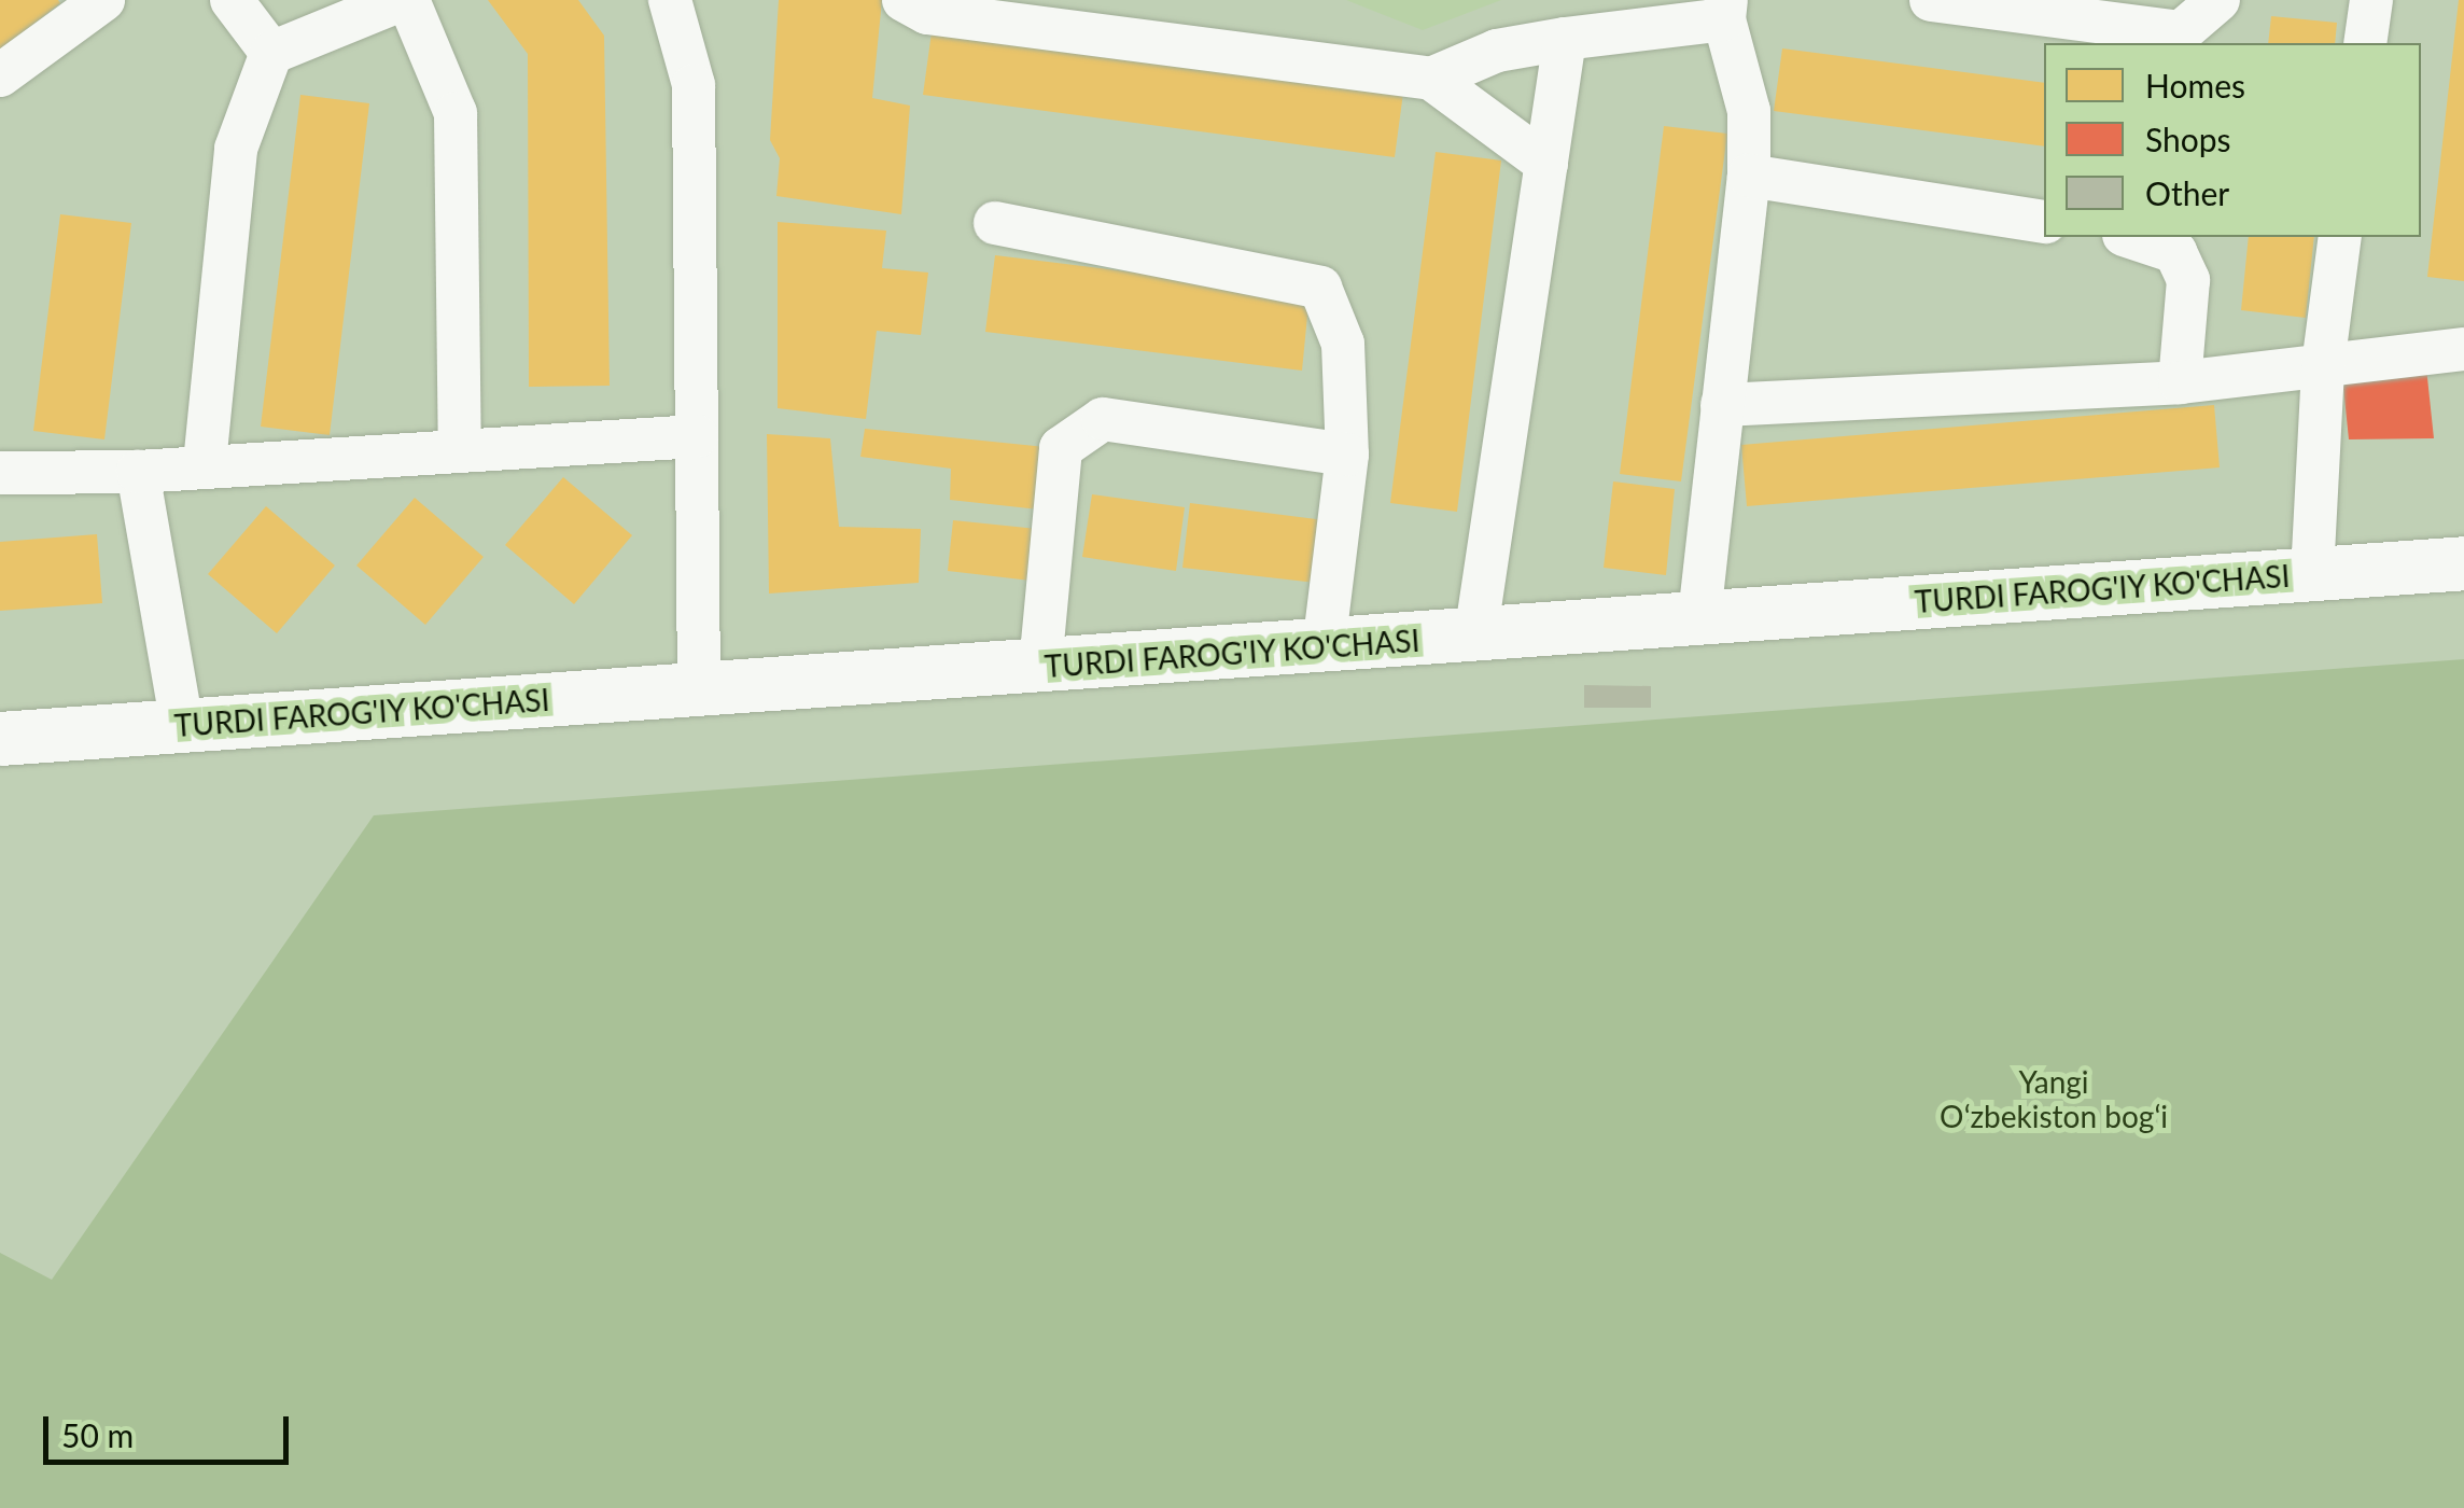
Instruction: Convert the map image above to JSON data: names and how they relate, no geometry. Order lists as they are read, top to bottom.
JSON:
{
  "streets": {
    "main road": ["TURDI FAROG'IY KO'CHASI"]
  },
  "parks": ["Yangi Oʻzbekiston bogʻi"],
  "legend": ["Homes", "Shops", "Other"],
  "scale_bar": "50 m"
}
